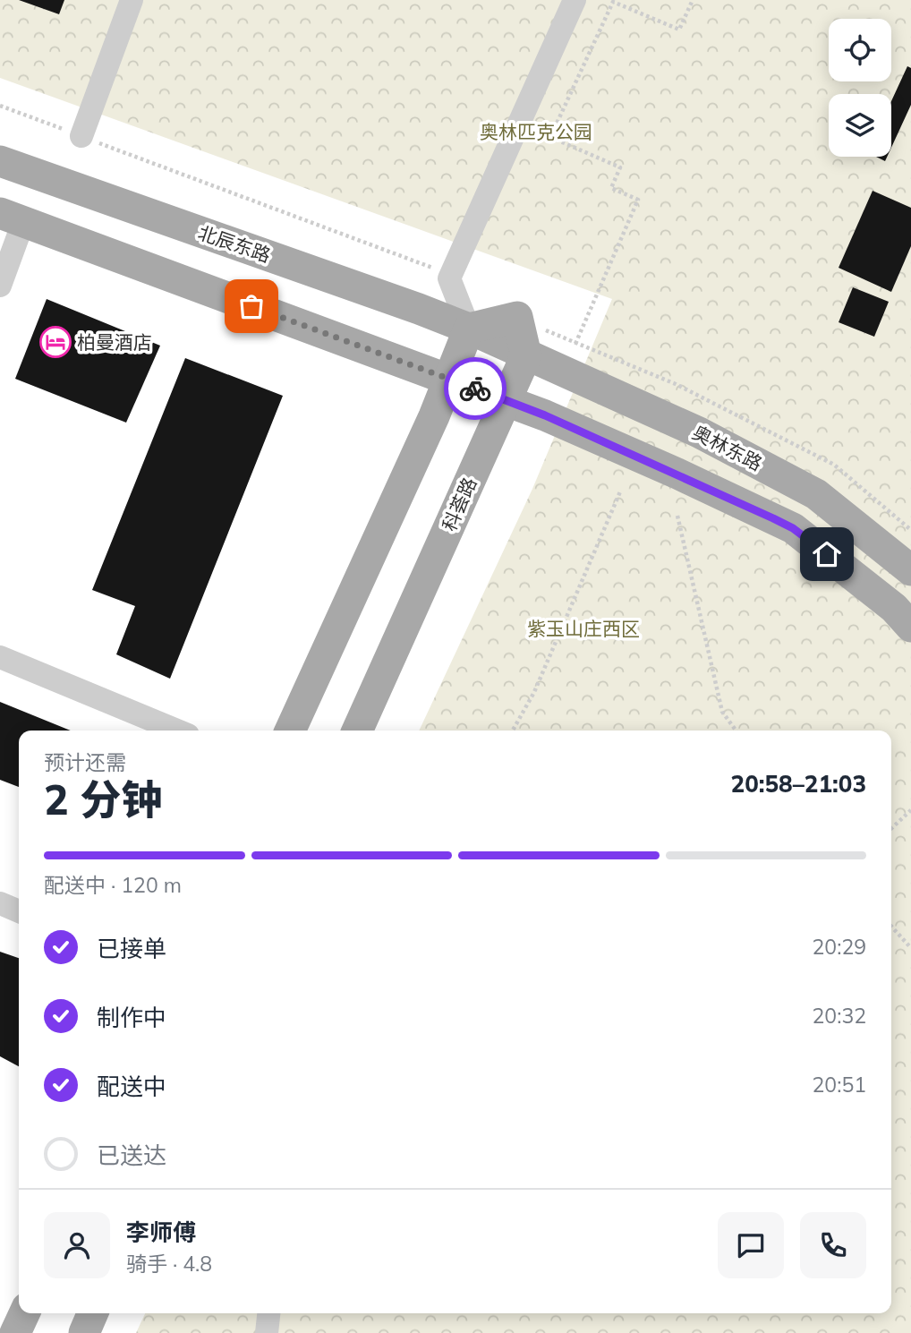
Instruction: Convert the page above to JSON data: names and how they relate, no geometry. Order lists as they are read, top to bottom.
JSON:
{
  "streets": {
    "main road": ["北辰东路", "奥林东路", "科荟路"]
  },
  "crossings": [
    ["奥林东路", "科荟路"]
  ],
  "parks": ["奥林匹克公园", "紫玉山庄西区"],
  "places": {
    "hotel": ["柏曼酒店"]
  },
  "page": {
    "heading": ["2 分钟", "预计还需", "20:58–21:03"],
    "panel": ["李师傅", "骑手 · 4.8"],
    "bar": "配送中 · 120 m",
    "list": [
      ["已接单", "20:29"],
      ["制作中", "20:32"],
      ["配送中", "20:51"],
      "已送达"
    ]
  }
}
